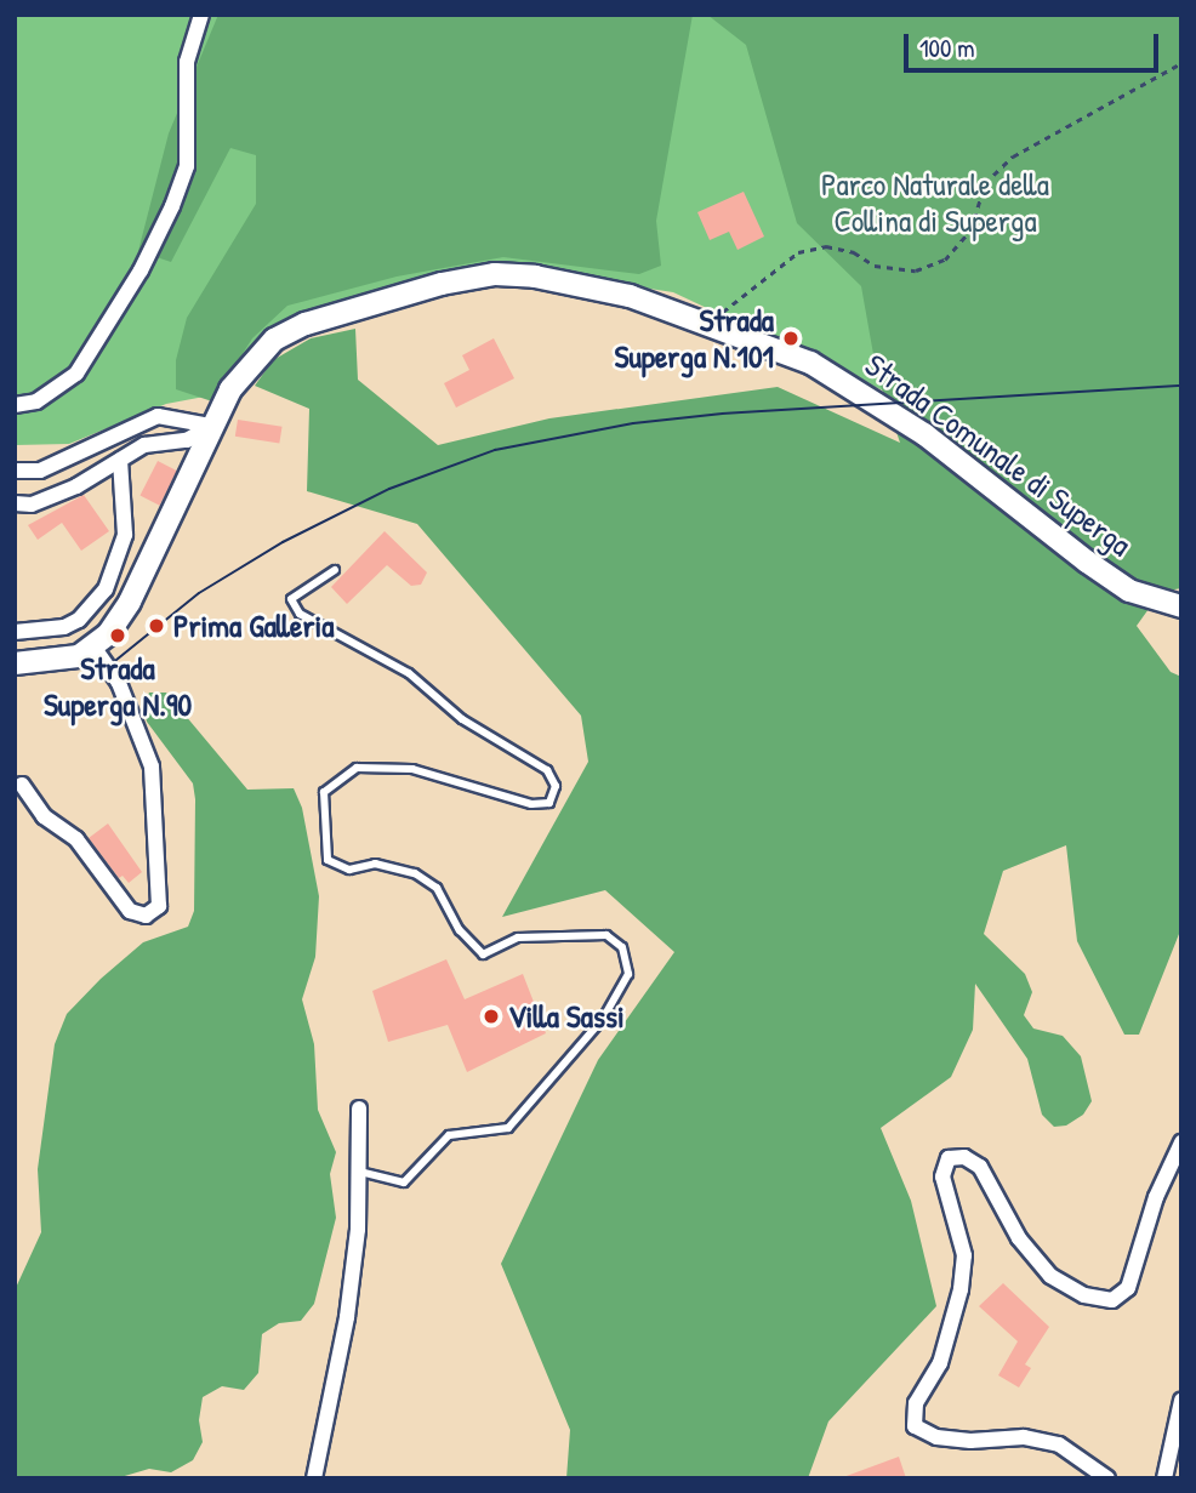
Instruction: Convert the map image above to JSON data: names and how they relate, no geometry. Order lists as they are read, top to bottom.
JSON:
{
  "streets": {
    "street": ["Strada Comunale di Superga"]
  },
  "parks": ["Parco Naturale della Collina di Superga"],
  "places": [
    "Strada Superga N.101",
    "Prima Galleria",
    "Strada Superga N.90",
    "Villa Sassi"
  ],
  "scale_bar": "100 m"
}
